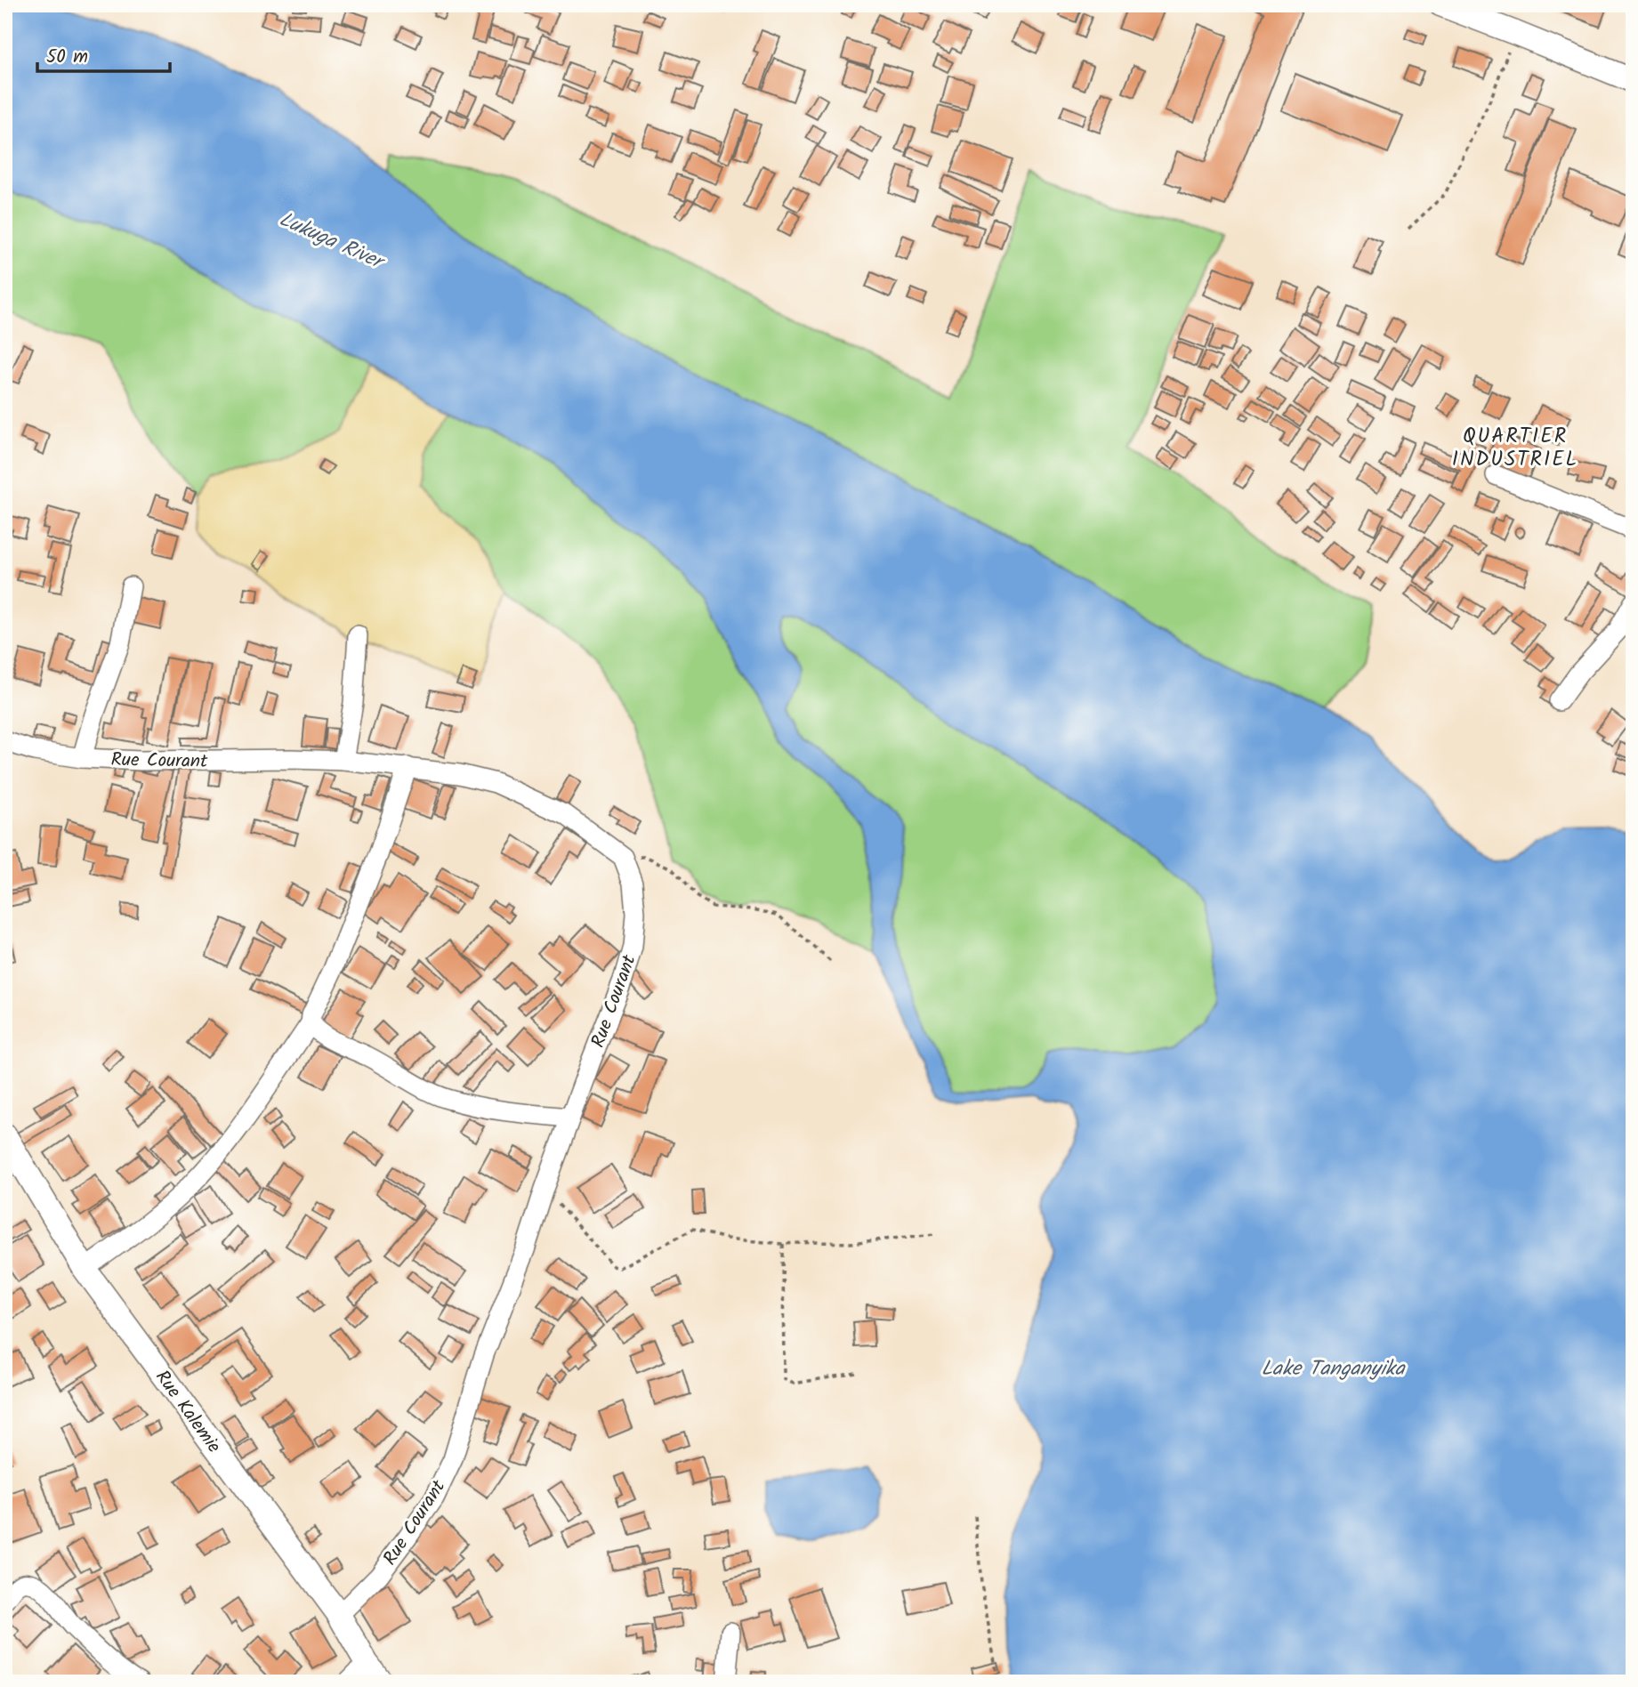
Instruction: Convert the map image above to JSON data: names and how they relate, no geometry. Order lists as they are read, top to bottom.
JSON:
{
  "streets": {
    "street": ["Rue Courant", "Rue Kalemie"]
  },
  "crossings": [
    ["Rue Courant", "Rue Kalemie"]
  ],
  "districts": ["QUARTIER INDUSTRIEL"],
  "water": ["Lukuga River", "Lake Tanganyika"],
  "scale_bar": "50 m"
}
